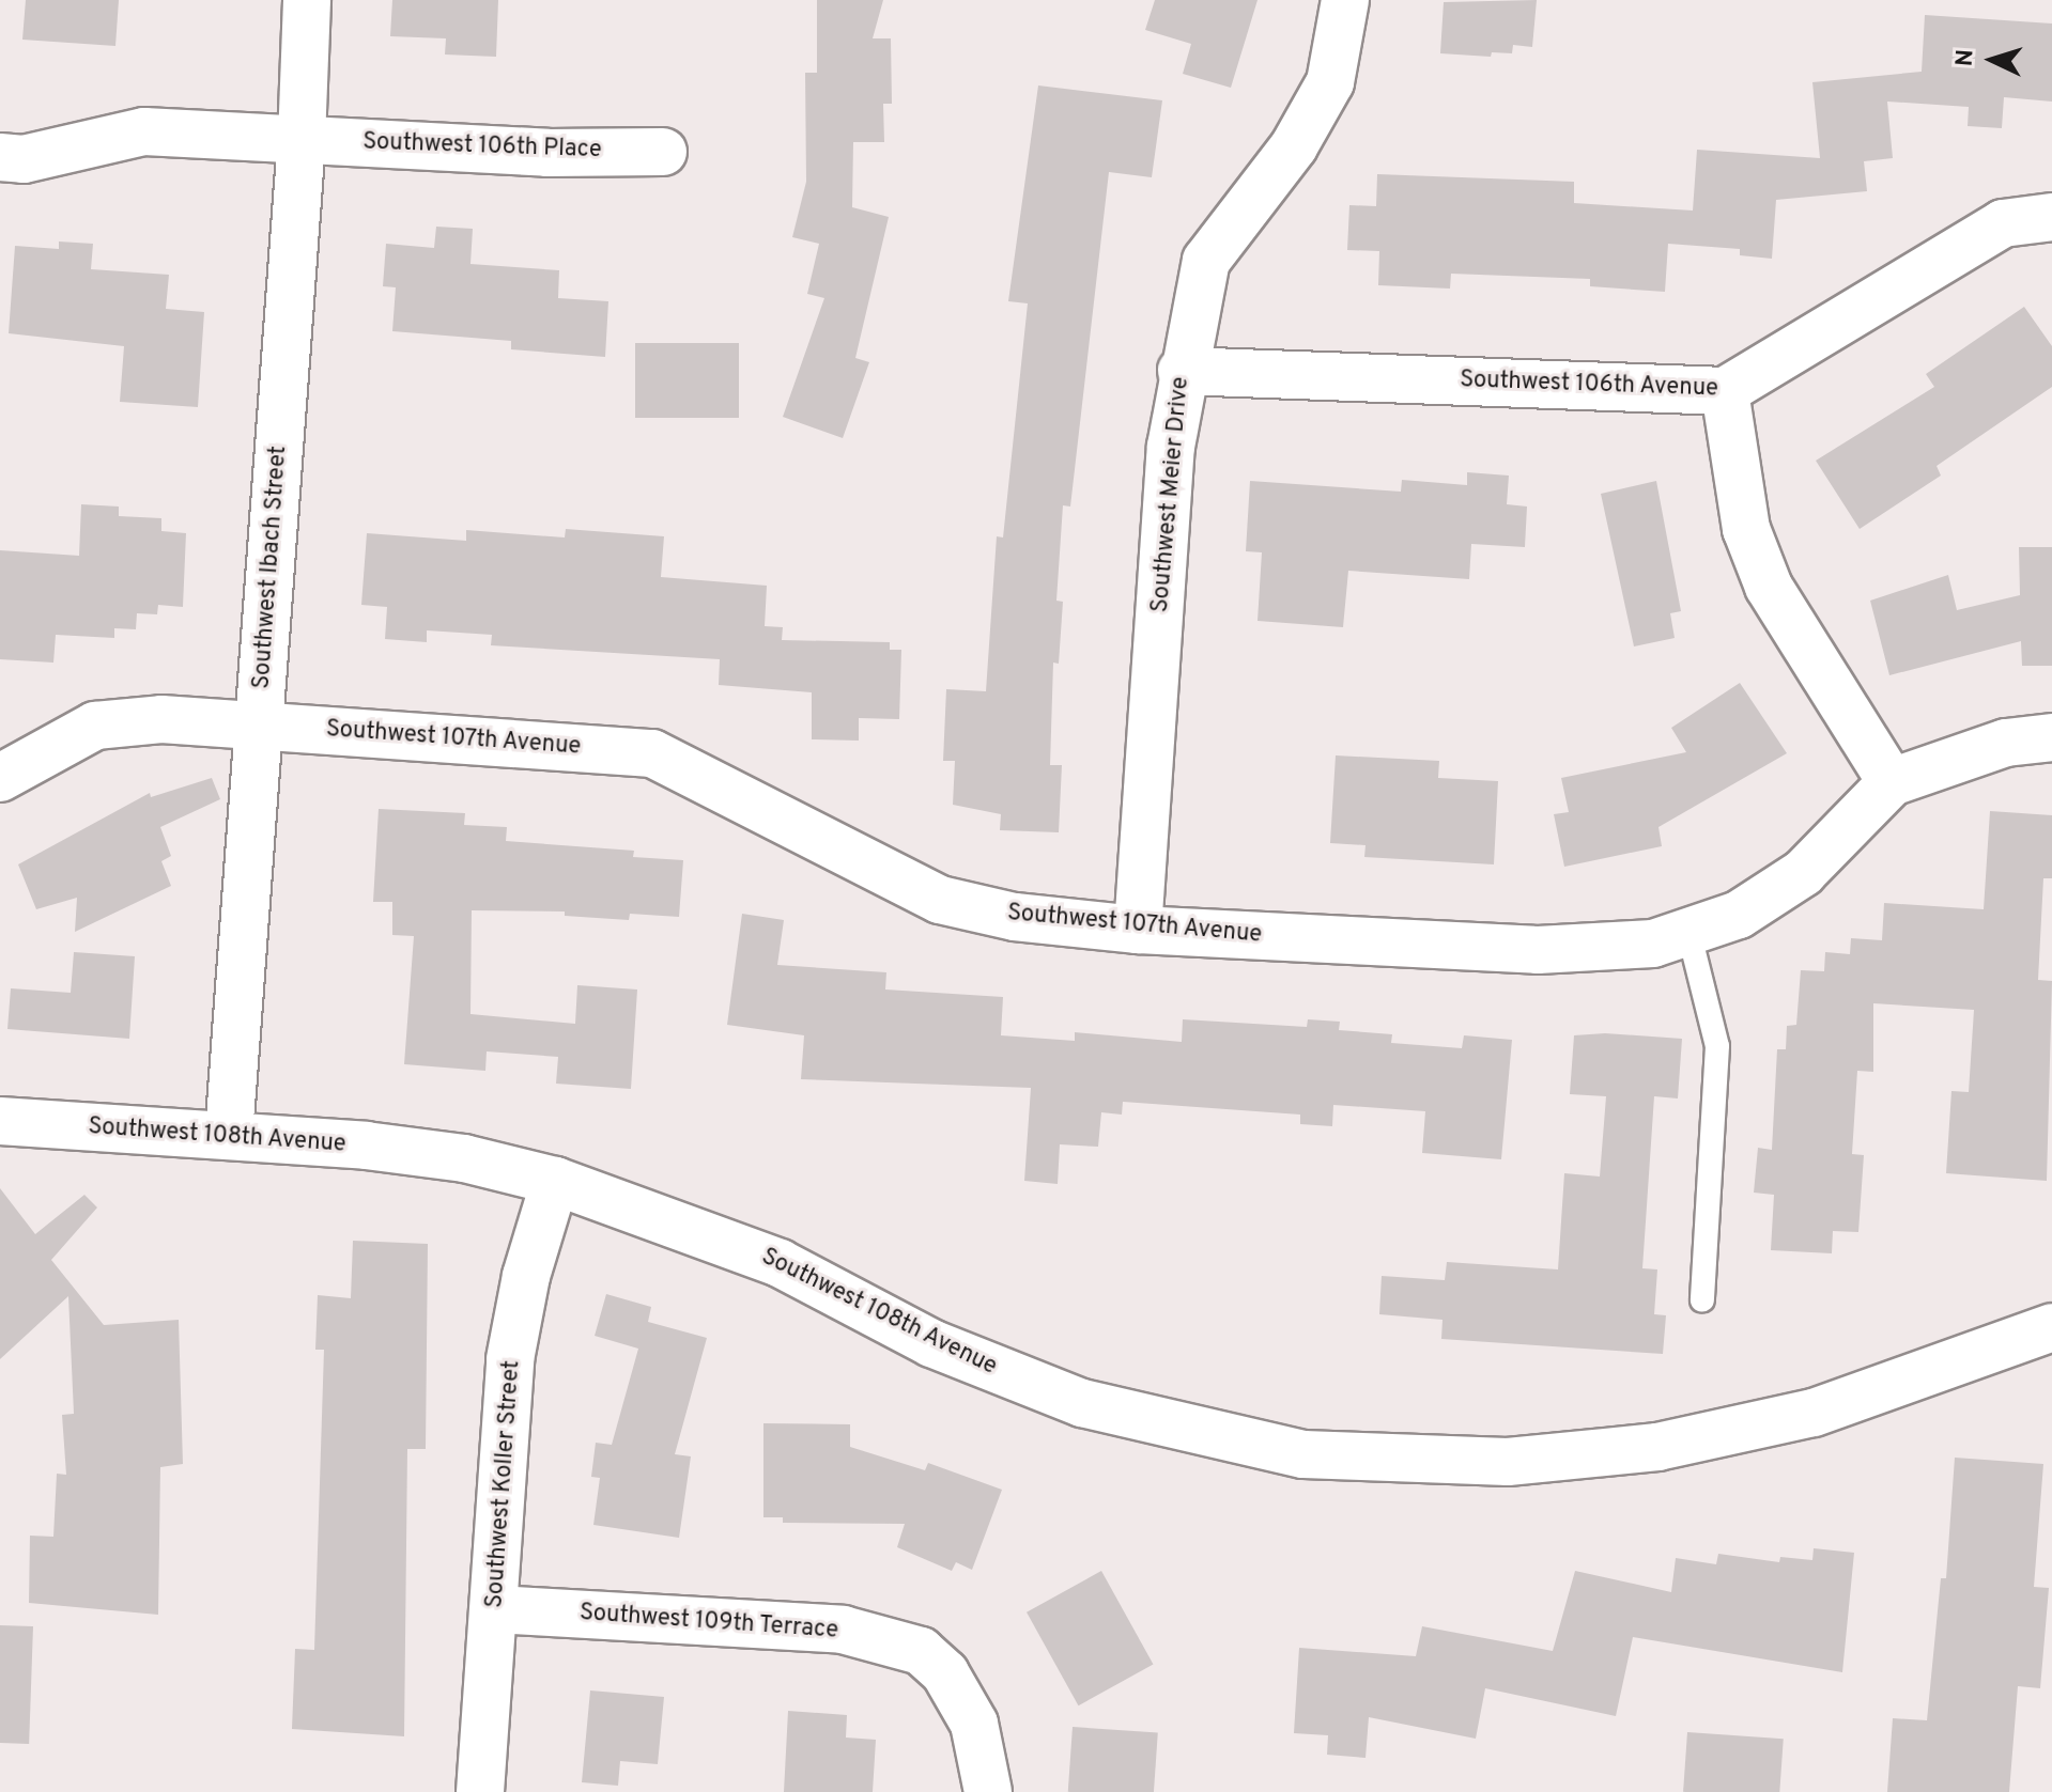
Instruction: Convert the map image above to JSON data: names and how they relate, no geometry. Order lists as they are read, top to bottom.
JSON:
{
  "streets": {
    "street": [
      "Southwest 106th Place",
      "Southwest 106th Avenue",
      "Southwest Meier Drive",
      "Southwest Ibach Street",
      "Southwest 107th Avenue",
      "Southwest 108th Avenue",
      "Southwest Koller Street",
      "Southwest 109th Terrace"
    ]
  },
  "crossings": [
    ["Southwest 106th Place", "Southwest Ibach Street"],
    ["Southwest 106th Avenue", "Southwest Meier Drive"],
    ["Southwest Meier Drive", "Southwest 107th Avenue"],
    ["Southwest Ibach Street", "Southwest 107th Avenue"],
    ["Southwest Ibach Street", "Southwest 108th Avenue"],
    ["Southwest 108th Avenue", "Southwest Koller Street"],
    ["Southwest Koller Street", "Southwest 109th Terrace"]
  ],
  "north": "left"
}
